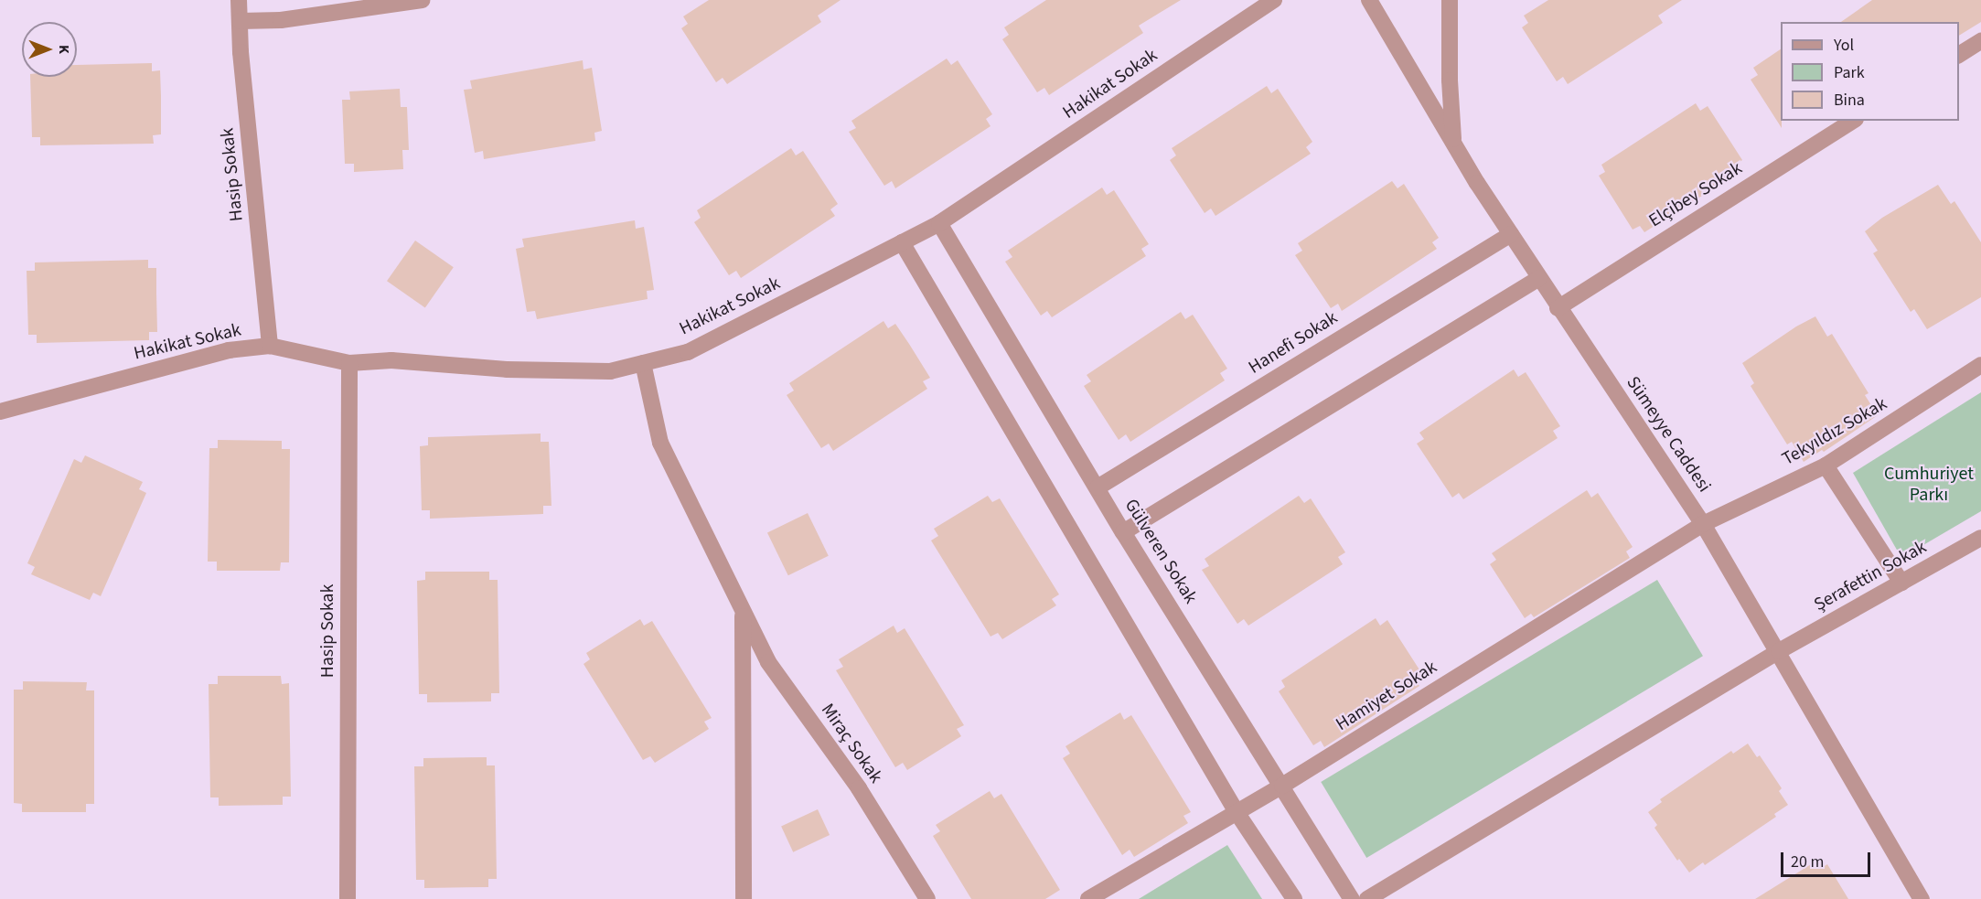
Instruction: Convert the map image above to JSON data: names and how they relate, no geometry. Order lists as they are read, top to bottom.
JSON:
{
  "streets": {
    "street": [
      "Hakikat Sokak",
      "Hasip Sokak",
      "Elçibey Sokak",
      "Hanefi Sokak",
      "Tekyıldız Sokak",
      "Sümeyye Caddesi",
      "Gülveren Sokak",
      "Şerafettin Sokak",
      "Hamiyet Sokak",
      "Miraç Sokak"
    ]
  },
  "crossings": [
    ["Hakikat Sokak", "Hasip Sokak"],
    ["Hakikat Sokak", "Gülveren Sokak"],
    ["Hakikat Sokak", "Miraç Sokak"],
    ["Elçibey Sokak", "Sümeyye Caddesi"],
    ["Hanefi Sokak", "Sümeyye Caddesi"],
    ["Hanefi Sokak", "Gülveren Sokak"],
    ["Tekyıldız Sokak", "Sümeyye Caddesi"],
    ["Tekyıldız Sokak", "Hamiyet Sokak"],
    ["Sümeyye Caddesi", "Şerafettin Sokak"],
    ["Sümeyye Caddesi", "Hamiyet Sokak"],
    ["Gülveren Sokak", "Hamiyet Sokak"]
  ],
  "parks": ["Cumhuriyet Parkı"],
  "legend": ["Yol", "Park", "Bina"],
  "scale_bar": "20 m",
  "north": "right"
}
